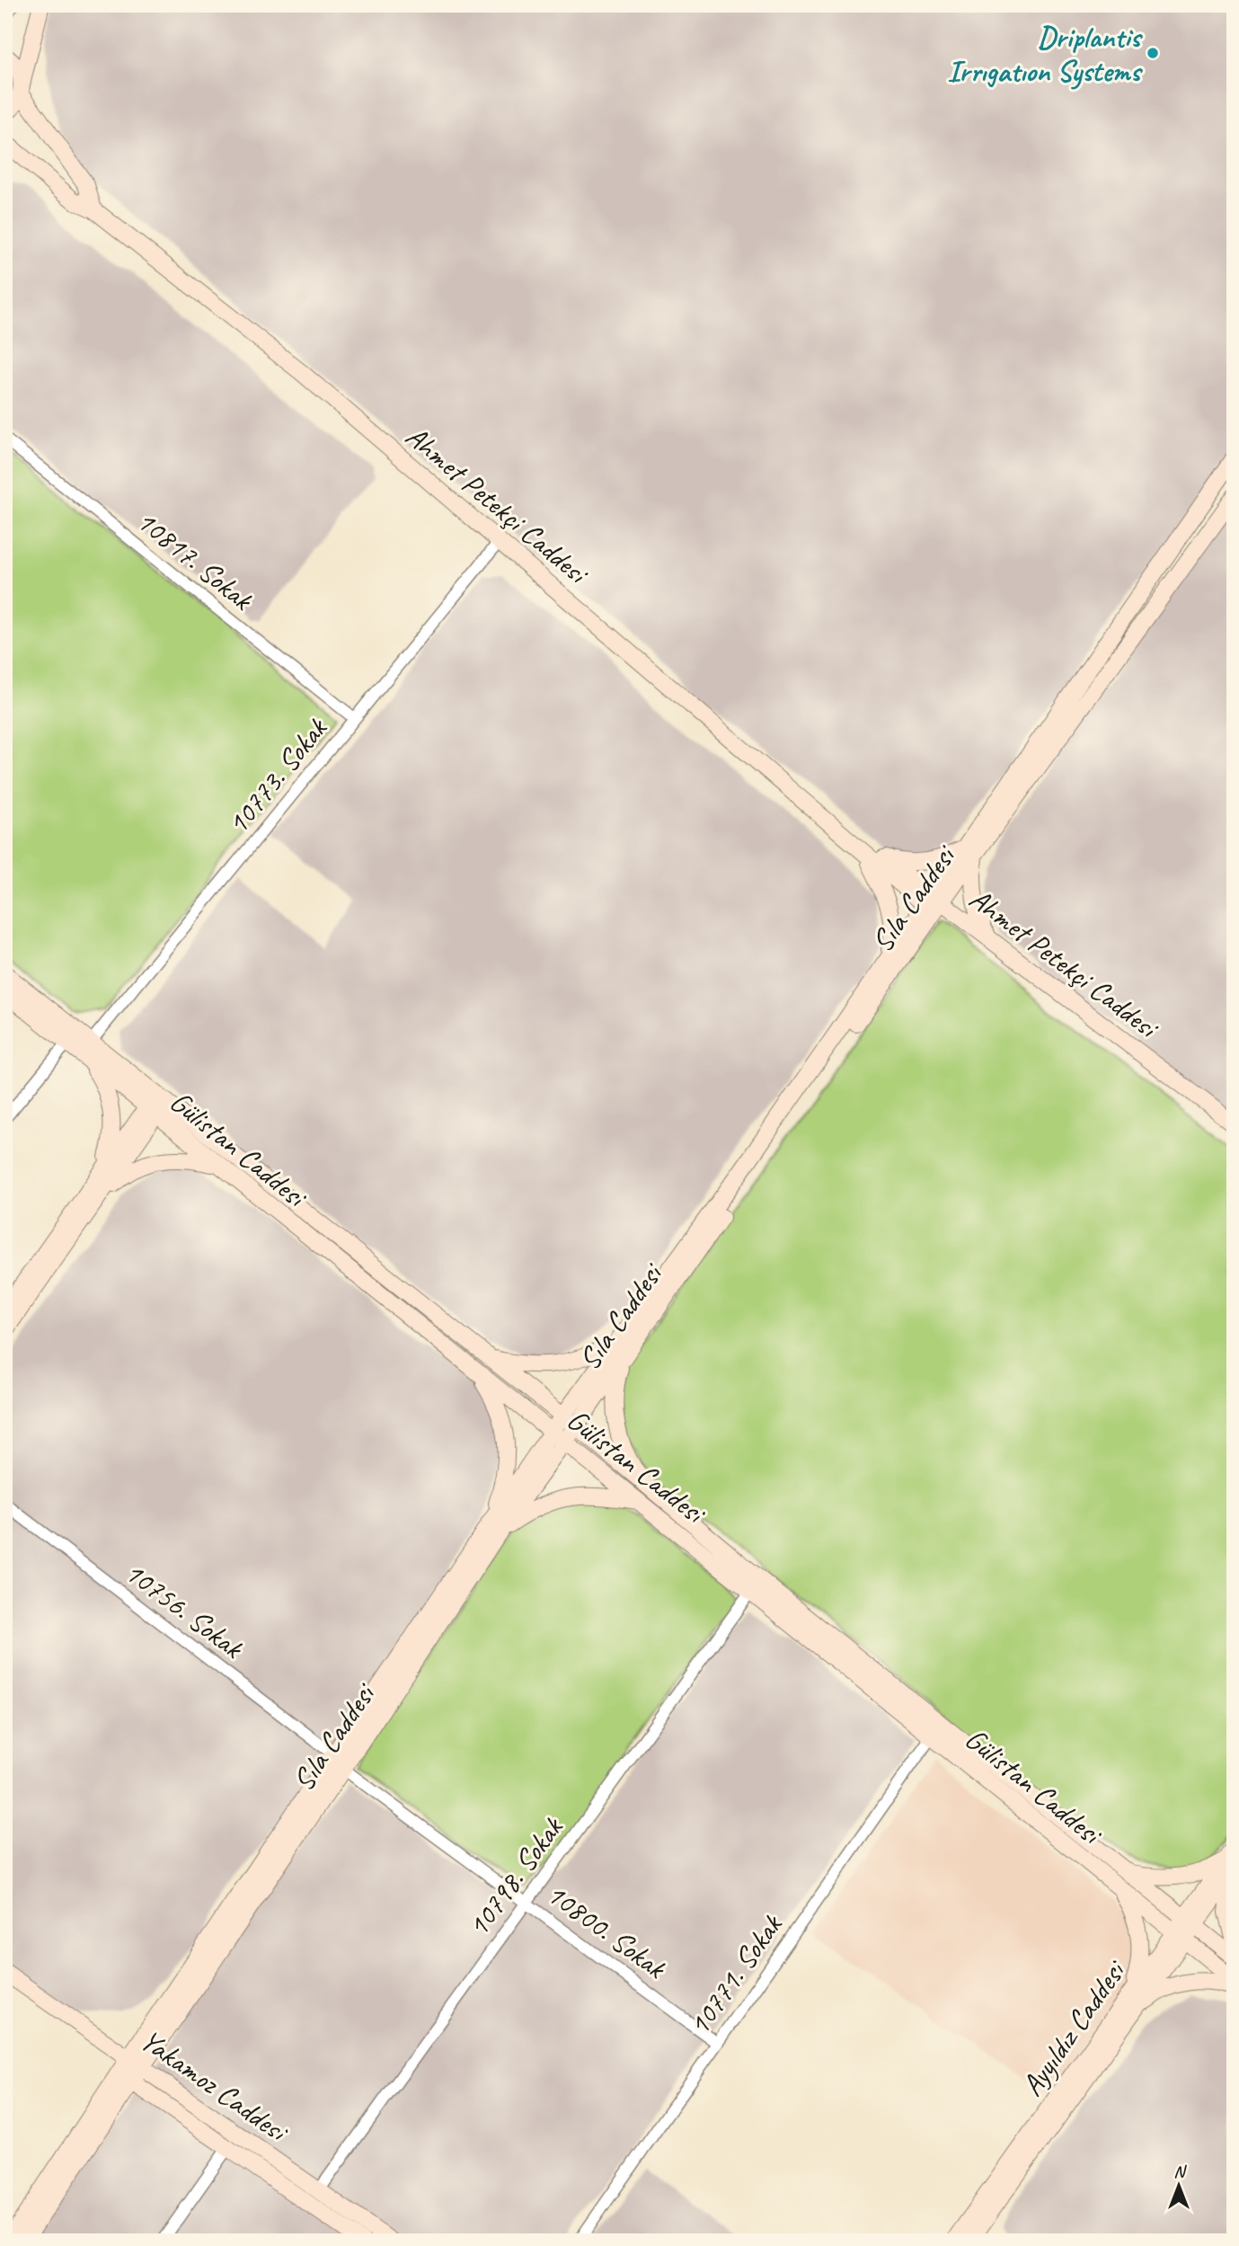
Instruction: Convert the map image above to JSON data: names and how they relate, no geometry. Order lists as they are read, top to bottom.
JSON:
{
  "streets": {
    "street": [
      "Ahmet Petekçi Caddesi",
      "10817. Sokak",
      "10773. Sokak",
      "Sıla Caddesi",
      "Gülistan Caddesi",
      "10756. Sokak",
      "10798. Sokak",
      "10800. Sokak",
      "10771. Sokak",
      "Ayyıldız Caddesi",
      "Yakamoz Caddesi"
    ]
  },
  "crossings": [
    ["Ahmet Petekçi Caddesi", "10773. Sokak"],
    ["Ahmet Petekçi Caddesi", "Sıla Caddesi"],
    ["10817. Sokak", "10773. Sokak"],
    ["10773. Sokak", "Gülistan Caddesi"],
    ["Sıla Caddesi", "Gülistan Caddesi"],
    ["Sıla Caddesi", "10800. Sokak"],
    ["Sıla Caddesi", "Yakamoz Caddesi"],
    ["Gülistan Caddesi", "10798. Sokak"],
    ["Gülistan Caddesi", "10771. Sokak"],
    ["Gülistan Caddesi", "Ayyıldız Caddesi"],
    ["10798. Sokak", "10800. Sokak"],
    ["10798. Sokak", "Yakamoz Caddesi"],
    ["10800. Sokak", "10771. Sokak"]
  ],
  "places": ["Driplantis Irrıgatıon Systems"],
  "north": "top"
}
